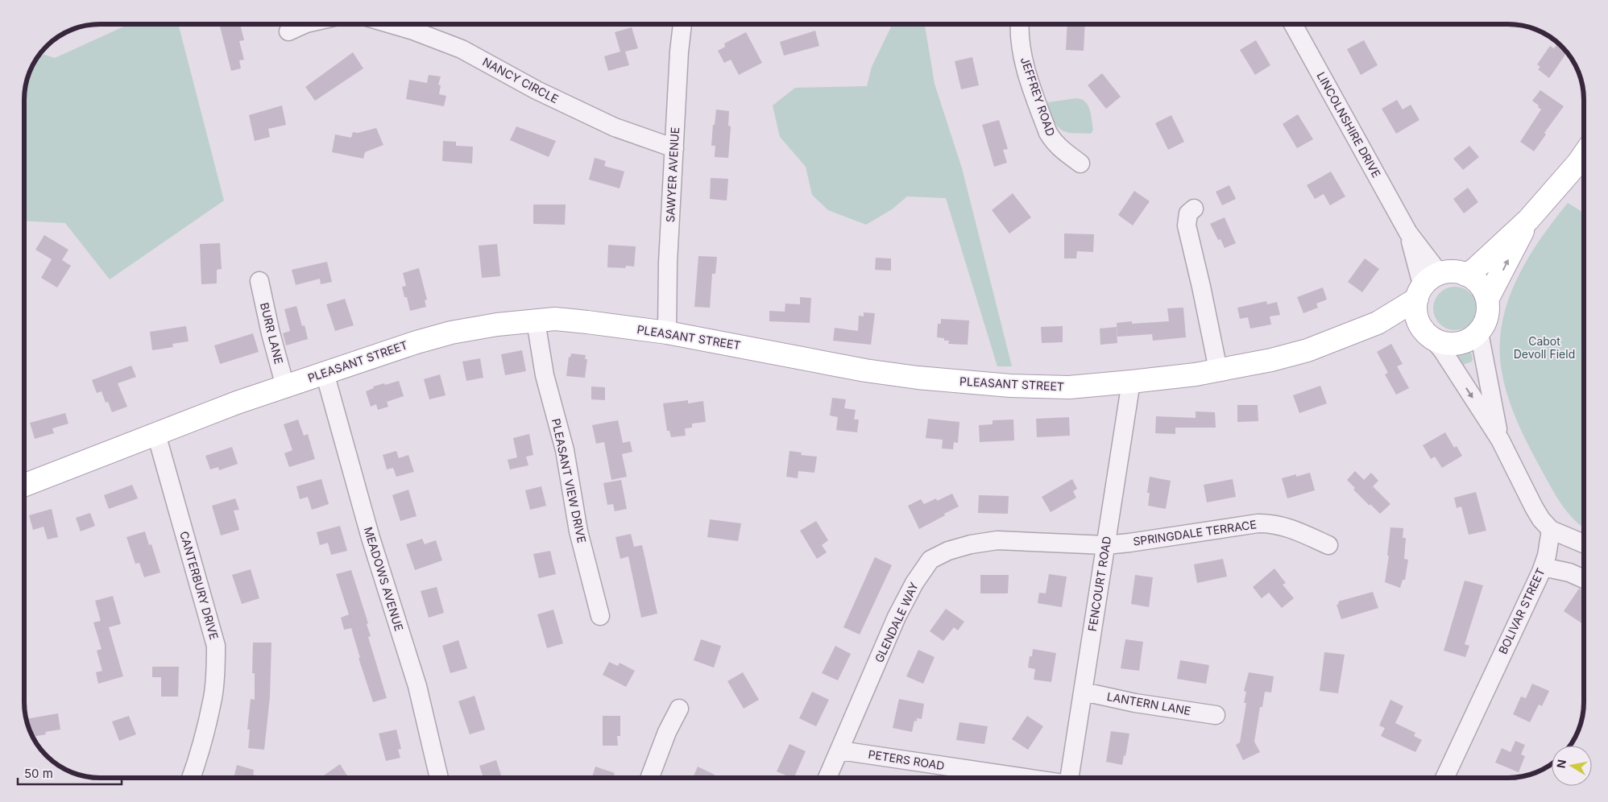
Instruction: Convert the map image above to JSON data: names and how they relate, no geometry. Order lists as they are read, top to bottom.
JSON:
{
  "streets": {
    "main road": ["PLEASANT STREET"],
    "street": [
      "NANCY CIRCLE",
      "JEFFREY ROAD",
      "LINCOLNSHIRE DRIVE",
      "SAWYER AVENUE",
      "BURR LANE",
      "PLEASANT VIEW DRIVE",
      "SPRINGDALE TERRACE",
      "MEADOWS AVENUE",
      "FENCOURT ROAD",
      "CANTERBURY DRIVE",
      "BOLIVAR STREET",
      "GLENDALE WAY",
      "LANTERN LANE",
      "PETERS ROAD"
    ]
  },
  "crossings": [
    ["NANCY CIRCLE", "SAWYER AVENUE"],
    ["LINCOLNSHIRE DRIVE", "PLEASANT STREET"],
    ["SAWYER AVENUE", "PLEASANT STREET"],
    ["BURR LANE", "PLEASANT STREET"],
    ["PLEASANT STREET", "PLEASANT VIEW DRIVE"],
    ["PLEASANT STREET", "MEADOWS AVENUE"],
    ["PLEASANT STREET", "FENCOURT ROAD"],
    ["PLEASANT STREET", "CANTERBURY DRIVE"],
    ["SPRINGDALE TERRACE", "FENCOURT ROAD"],
    ["SPRINGDALE TERRACE", "GLENDALE WAY"],
    ["FENCOURT ROAD", "GLENDALE WAY"],
    ["FENCOURT ROAD", "LANTERN LANE"],
    ["GLENDALE WAY", "PETERS ROAD"]
  ],
  "parks": ["Cabot Devoll Field"],
  "scale_bar": "50 m",
  "north": "left"
}
